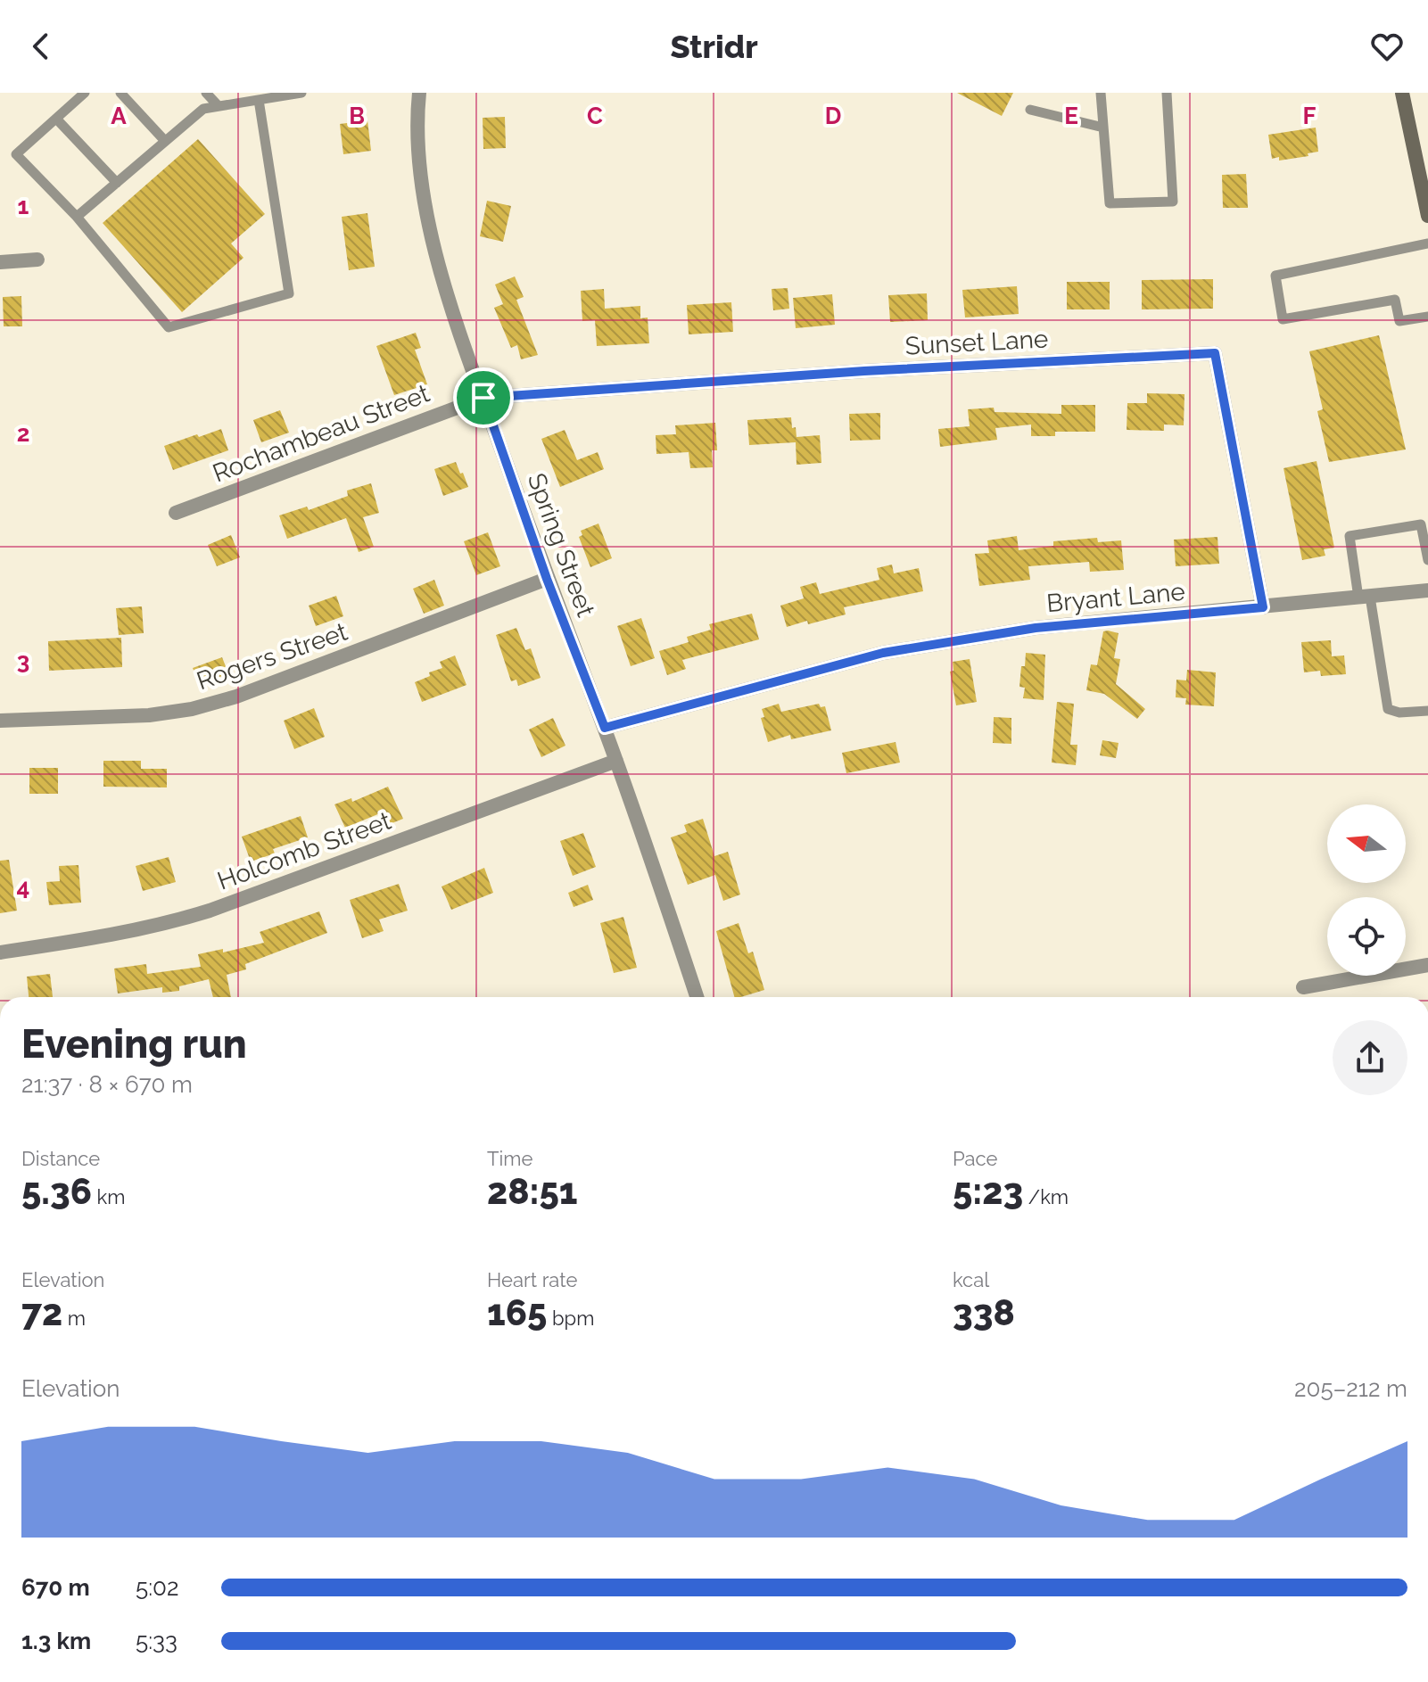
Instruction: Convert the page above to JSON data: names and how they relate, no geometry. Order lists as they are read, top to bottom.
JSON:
{
  "streets": {
    "street": [
      "Sunset Lane",
      "Rochambeau Street",
      "Spring Street",
      "Bryant Lane",
      "Rogers Street",
      "Holcomb Street"
    ]
  },
  "crossings": [
    ["Sunset Lane", "Rochambeau Street"],
    ["Sunset Lane", "Spring Street"],
    ["Sunset Lane", "Bryant Lane"],
    ["Rochambeau Street", "Spring Street"],
    ["Spring Street", "Bryant Lane"],
    ["Spring Street", "Rogers Street"],
    ["Spring Street", "Holcomb Street"]
  ],
  "north": "left",
  "page": {
    "header": "Stridr",
    "heading": ["Evening run", "21:37 · 8 × 670 m"],
    "stats": [
      ["Distance", "5.36 km"],
      ["Time", "28:51"],
      ["Pace", "5:23 /km"],
      ["Elevation", "72 m"],
      ["Heart rate", "165 bpm"],
      ["kcal", "338"]
    ],
    "chart": ["Elevation", "205–212 m"],
    "list": [
      {
        "name": "670 m",
        "note": "5:02"
      },
      {
        "name": "1.3 km",
        "note": "5:33"
      }
    ]
  },
  "grid": {
    "columns": [
      "A",
      "B",
      "C",
      "D",
      "E",
      "F"
    ],
    "rows": [
      "1",
      "2",
      "3",
      "4"
    ]
  }
}
